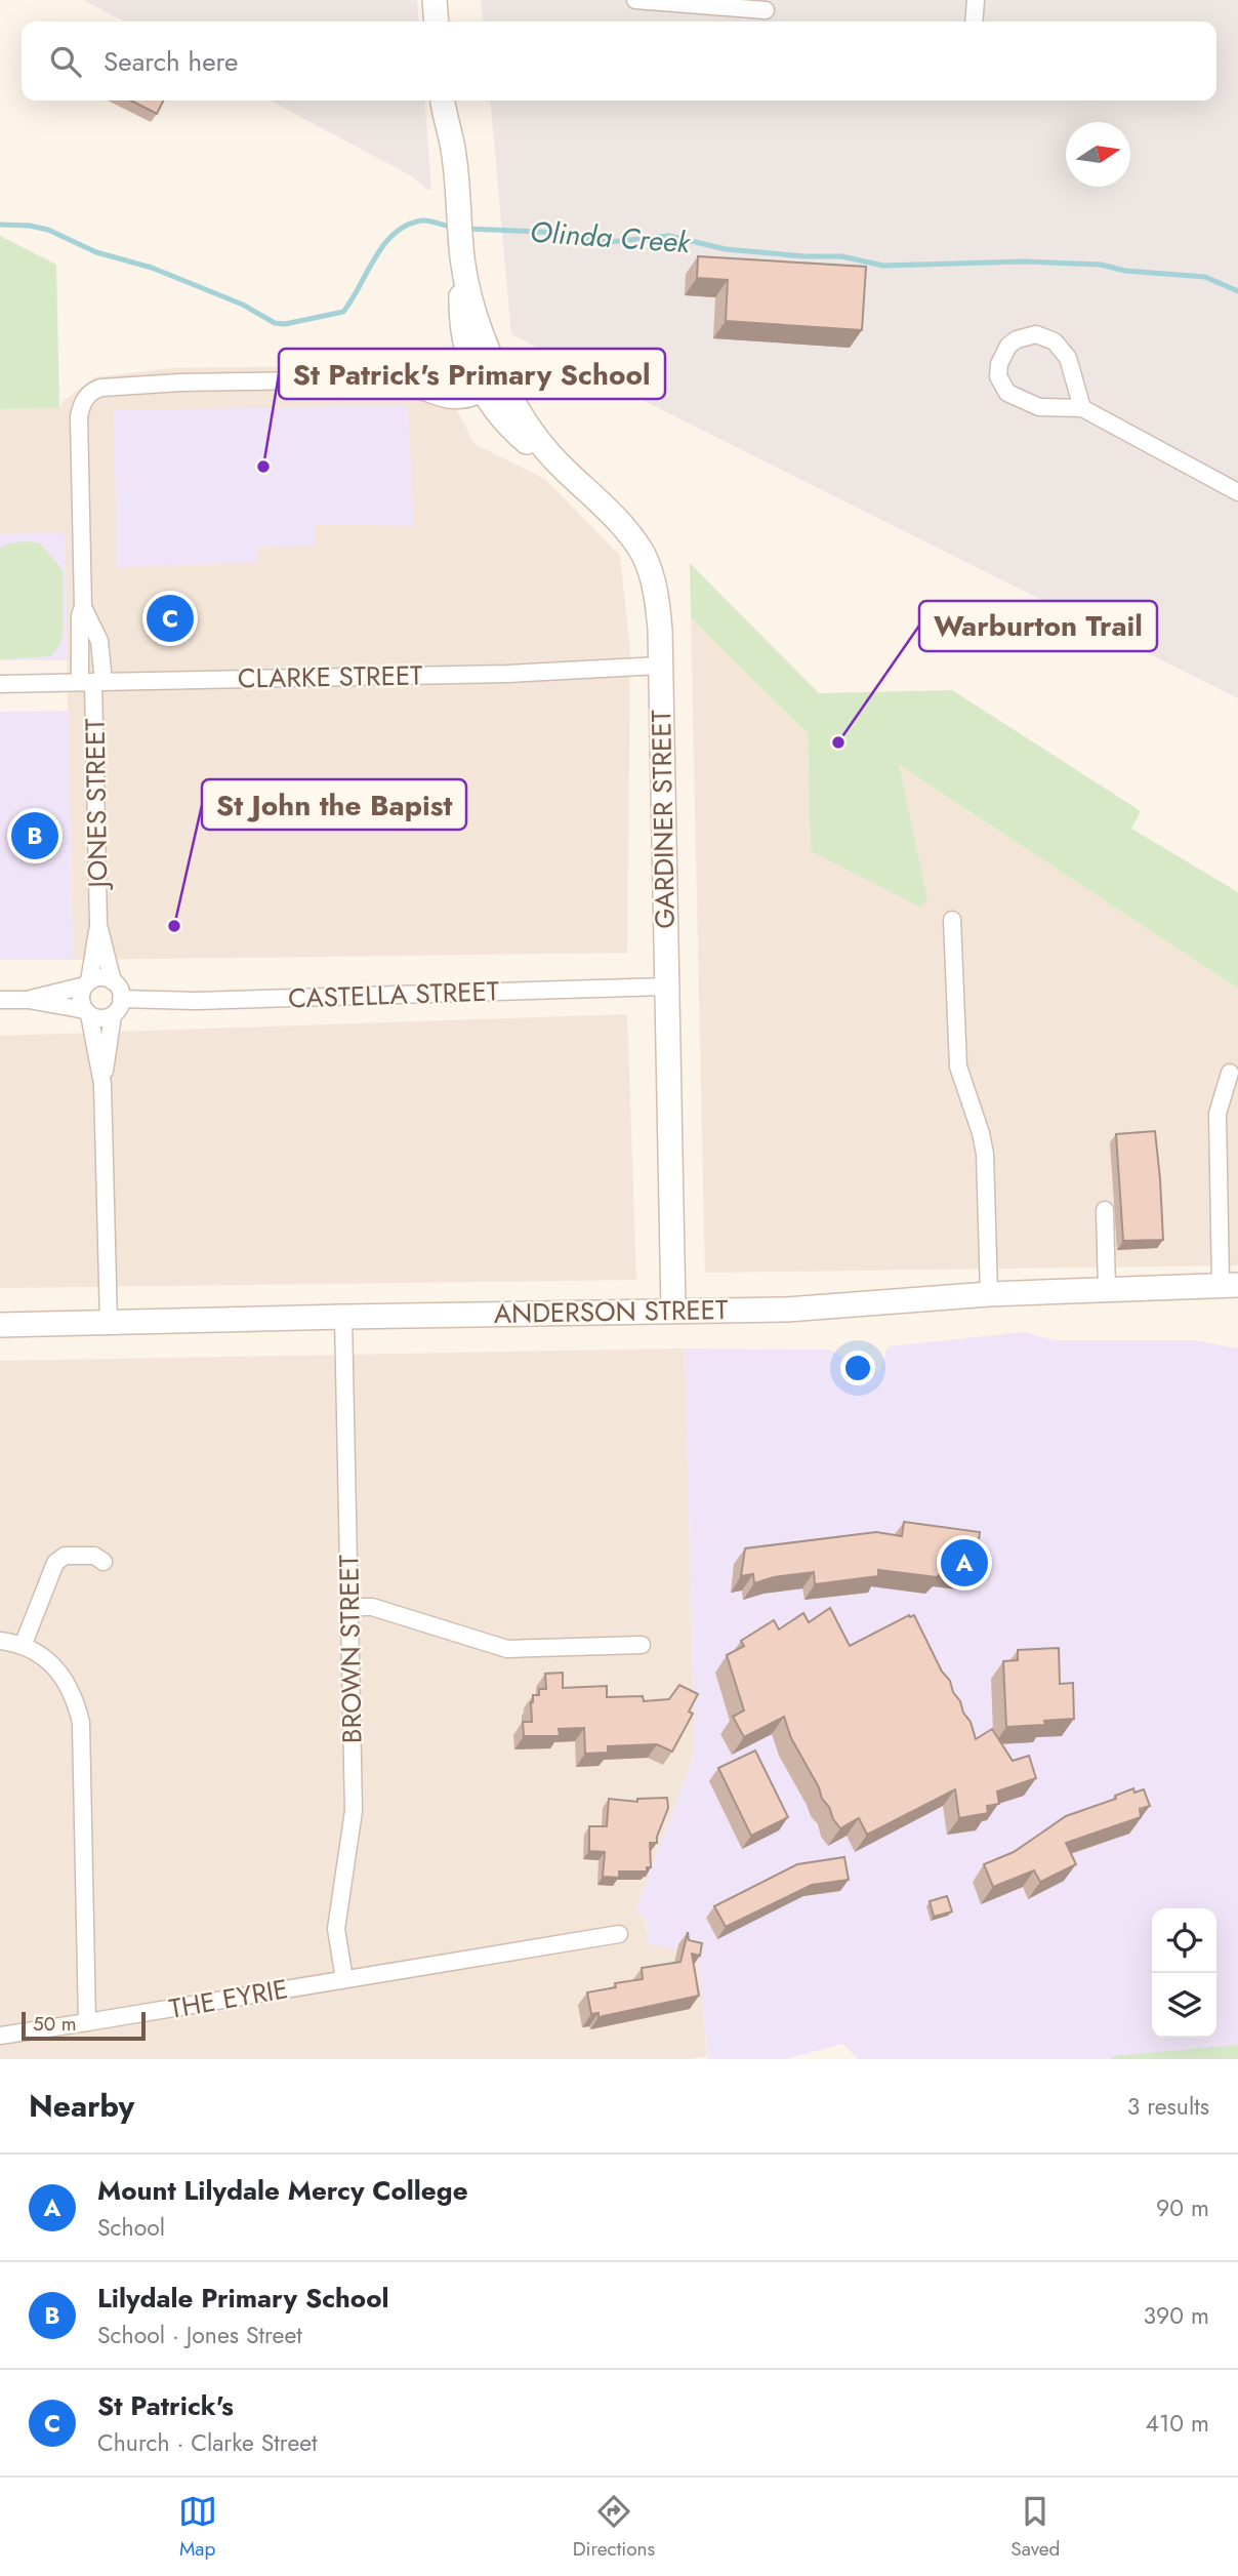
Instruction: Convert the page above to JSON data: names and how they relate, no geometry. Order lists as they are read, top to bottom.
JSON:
{
  "streets": {
    "main road": ["GARDINER STREET", "ANDERSON STREET"],
    "street": [
      "CLARKE STREET",
      "JONES STREET",
      "CASTELLA STREET",
      "BROWN STREET",
      "THE EYRIE"
    ]
  },
  "crossings": [
    ["CLARKE STREET", "JONES STREET"],
    ["CLARKE STREET", "GARDINER STREET"],
    ["JONES STREET", "GARDINER STREET"],
    ["JONES STREET", "CASTELLA STREET"],
    ["GARDINER STREET", "CASTELLA STREET"],
    ["GARDINER STREET", "ANDERSON STREET"],
    ["ANDERSON STREET", "BROWN STREET"],
    ["BROWN STREET", "THE EYRIE"]
  ],
  "water": ["Olinda Creek"],
  "places": ["St Patrick's Primary School", "Warburton Trail", "St John the Bapist"],
  "scale_bar": "50 m",
  "north": "right",
  "page": {
    "search": "Search here",
    "pins": ["C", "B", "A"],
    "scale": "50 m",
    "heading": ["Nearby", "3 results"],
    "list": [
      {
        "mark": "A",
        "name": "Mount Lilydale Mercy College",
        "note": "School",
        "value": "90 m"
      },
      {
        "mark": "B",
        "name": "Lilydale Primary School",
        "note": "School · Jones Street",
        "value": "390 m"
      },
      {
        "mark": "C",
        "name": "St Patrick's",
        "note": "Church · Clarke Street",
        "value": "410 m"
      }
    ],
    "nav": ["Map", "Directions", "Saved"]
  }
}
